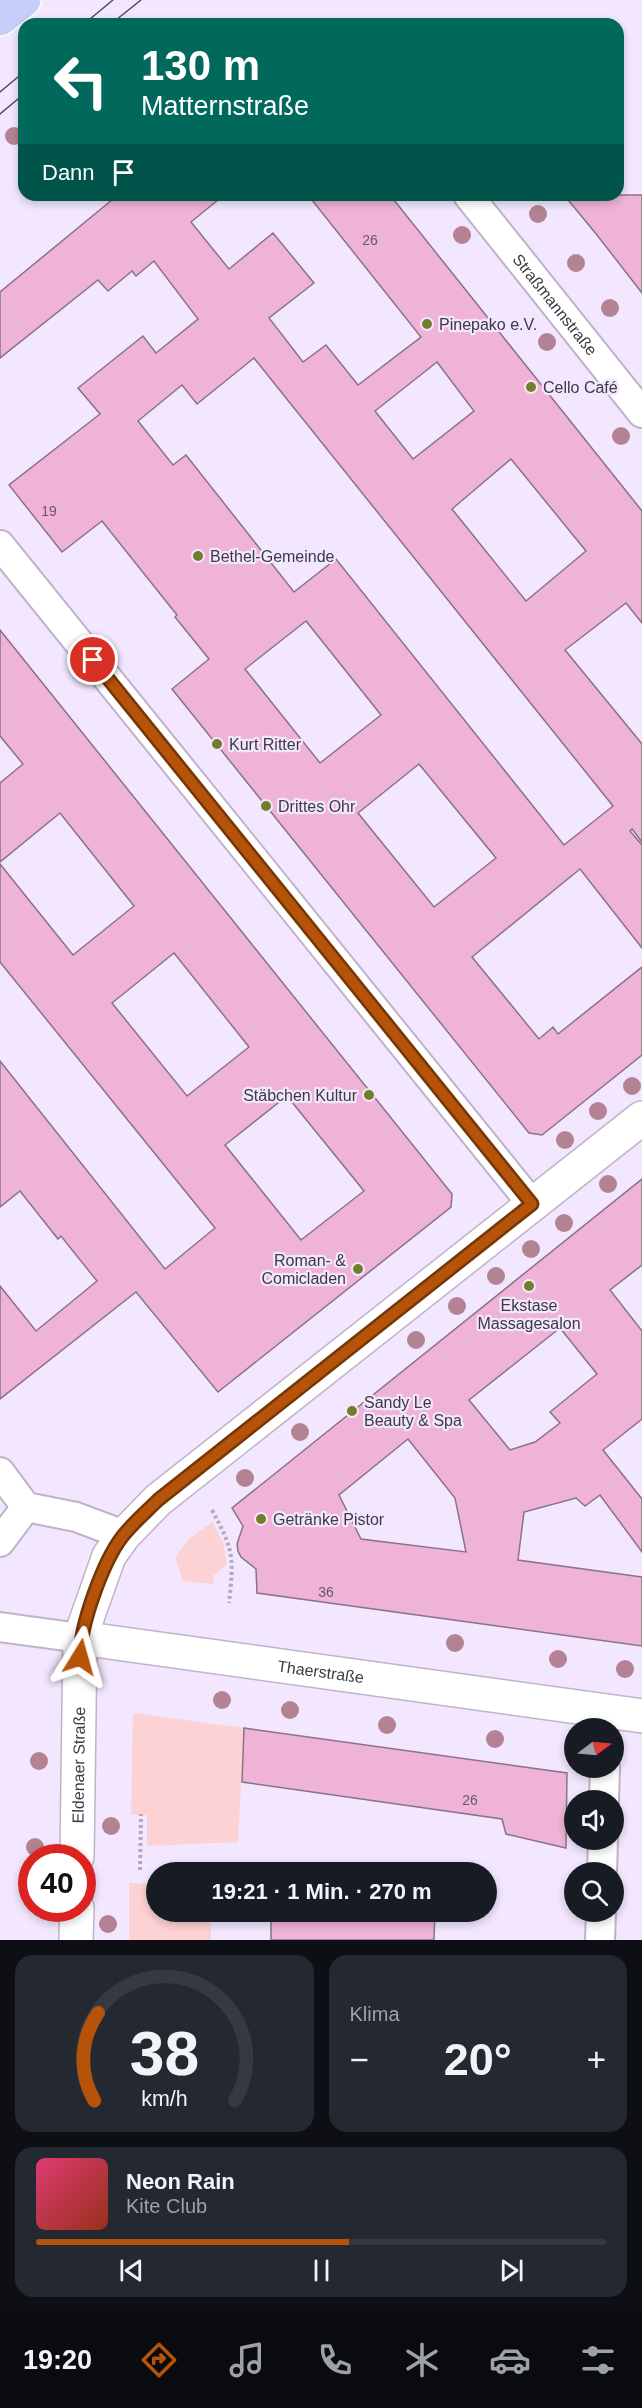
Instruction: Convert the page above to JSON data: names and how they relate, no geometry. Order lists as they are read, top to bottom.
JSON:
{
  "streets": {
    "street": ["Straßmannstraße", "Thaerstraße", "Eldenaer Straße"]
  },
  "crossings": [
    ["Thaerstraße", "Eldenaer Straße"]
  ],
  "places": [
    "Pinepako e.V.",
    "Cello Café",
    "Bethel-Gemeinde",
    "Kurt Ritter",
    "Drittes Ohr",
    "Stäbchen Kultur",
    "Roman- & Comicladen",
    "Ekstase Massagesalon",
    "Sandy Le Beauty & Spa",
    "Getränke Pistor"
  ],
  "house_numbers": [
    "26",
    "19",
    "36",
    "26"
  ],
  "north": "right",
  "page": {
    "turn": ["130 m", "Matternstraße"],
    "then": "Dann",
    "limit": "40",
    "trip": "19:21 · 1 Min. · 270 m",
    "tile": "Klima",
    "heat": ["−", "20°", "+"],
    "song": ["Neon Rain", "Kite Club"],
    "tabs": "19:20",
    "gauge": ["38", "km/h"]
  }
}
